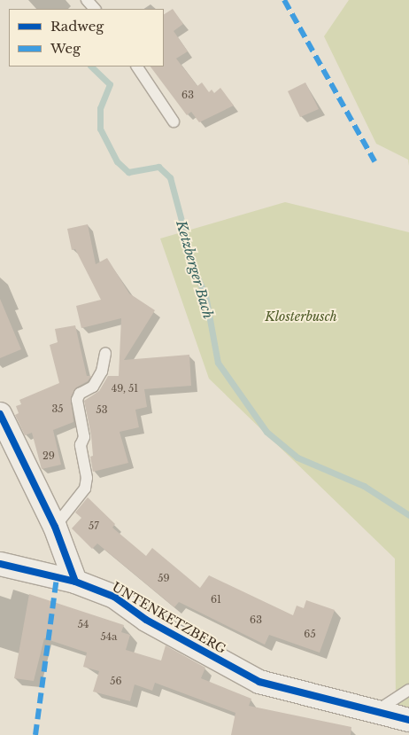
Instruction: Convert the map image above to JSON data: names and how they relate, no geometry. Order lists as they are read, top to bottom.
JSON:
{
  "streets": {
    "street": ["UNTENKETZBERG"]
  },
  "water": ["Ketzberger Bach"],
  "parks": ["Klosterbusch"],
  "house_numbers": [
    "63",
    "49, 51",
    "35",
    "53",
    "29",
    "57",
    "59",
    "61",
    "63",
    "54",
    "65",
    "54a",
    "56"
  ],
  "legend": ["Radweg", "Weg"]
}
